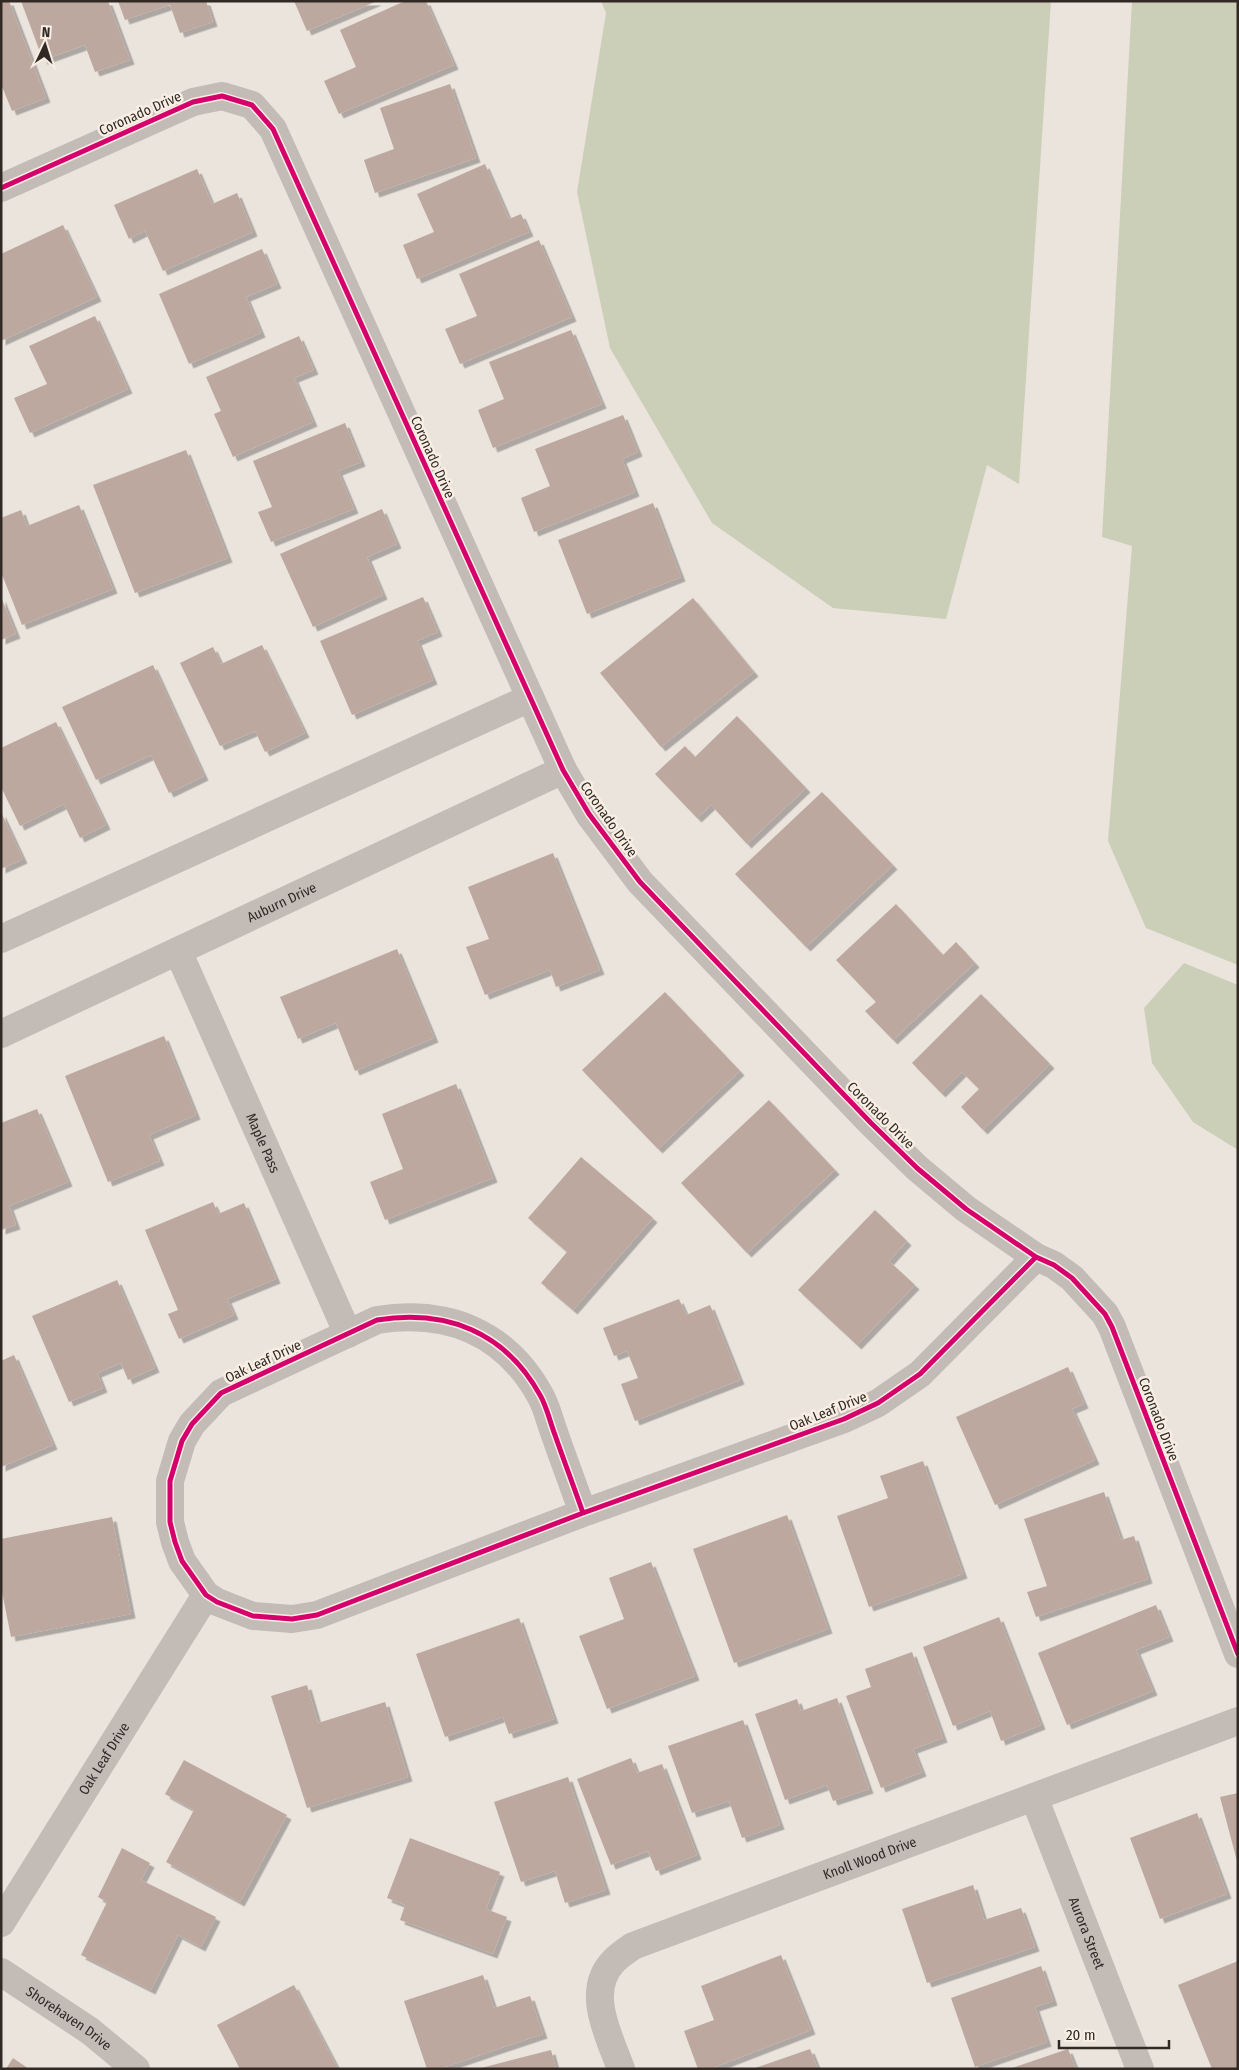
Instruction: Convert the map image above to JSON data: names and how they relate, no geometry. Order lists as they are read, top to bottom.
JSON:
{
  "streets": {
    "street": [
      "Coronado Drive",
      "Auburn Drive",
      "Maple Pass",
      "Oak Leaf Drive",
      "Knoll Wood Drive",
      "Aurora Street",
      "Shorehaven Drive"
    ]
  },
  "crossings": [
    ["Coronado Drive", "Auburn Drive"],
    ["Coronado Drive", "Oak Leaf Drive"],
    ["Auburn Drive", "Maple Pass"],
    ["Maple Pass", "Oak Leaf Drive"],
    ["Knoll Wood Drive", "Aurora Street"]
  ],
  "scale_bar": "20 m",
  "north": "top"
}
